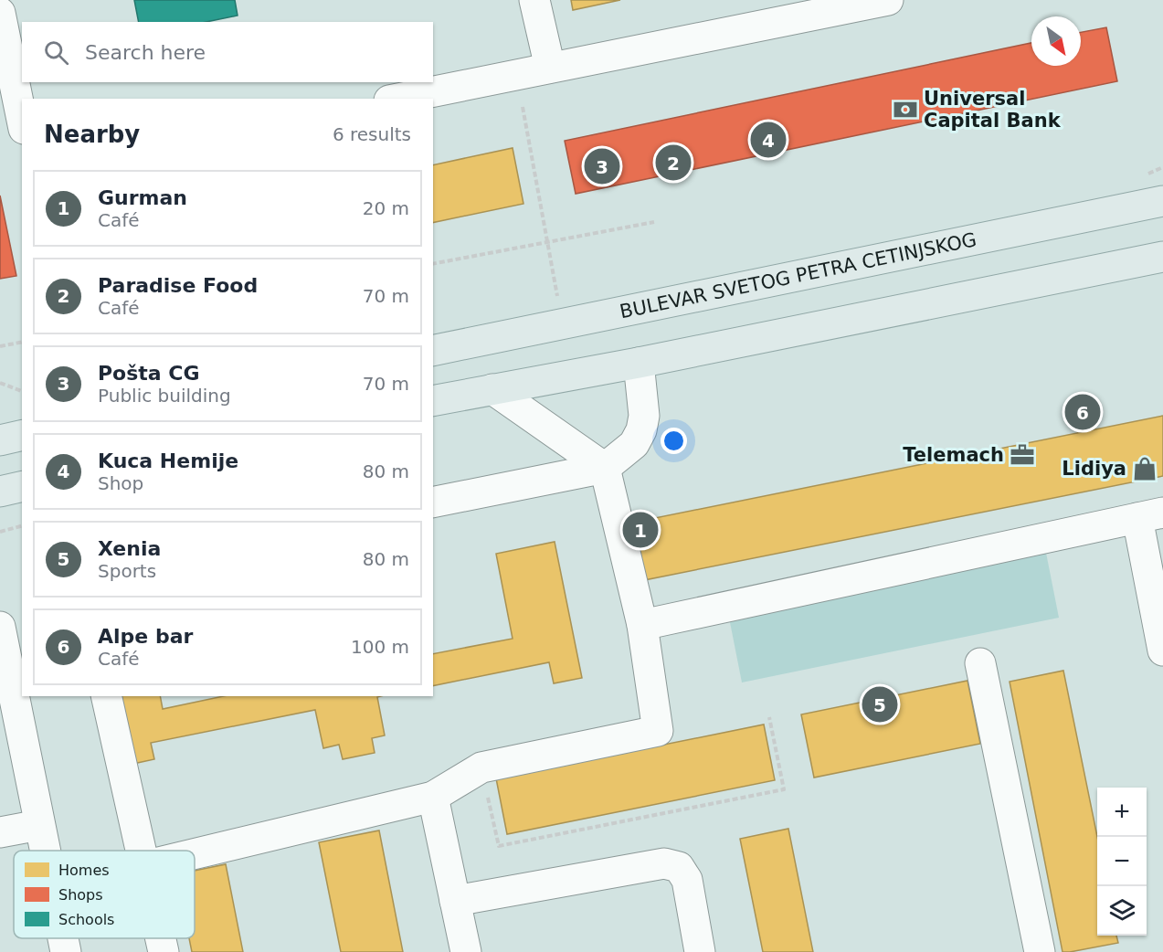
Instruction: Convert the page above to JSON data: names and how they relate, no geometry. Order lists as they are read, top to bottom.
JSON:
{
  "streets": {
    "main road": ["BULEVAR SVETOG PETRA CETINJSKOG"]
  },
  "places": {
    "bank": ["Universal Capital Bank"],
    "office": ["Telemach"],
    "shop": ["Lidiya"]
  },
  "legend": ["Homes", "Shops", "Schools"],
  "north": "bottom right",
  "page": {
    "search": "Search here",
    "heading": ["Nearby", "6 results"],
    "pins": [
      "4",
      "2",
      "3",
      "6",
      "1",
      "5"
    ],
    "list": [
      {
        "mark": "1",
        "name": "Gurman",
        "note": "Café",
        "value": "20 m"
      },
      {
        "mark": "2",
        "name": "Paradise Food",
        "note": "Café",
        "value": "70 m"
      },
      {
        "mark": "3",
        "name": "Pošta CG",
        "note": "Public building",
        "value": "70 m"
      },
      {
        "mark": "4",
        "name": "Kuca Hemije",
        "note": "Shop",
        "value": "80 m"
      },
      {
        "mark": "5",
        "name": "Xenia",
        "note": "Sports",
        "value": "80 m"
      },
      {
        "mark": "6",
        "name": "Alpe bar",
        "note": "Café",
        "value": "100 m"
      }
    ],
    "map_buttons": ["+", "−"]
  }
}
